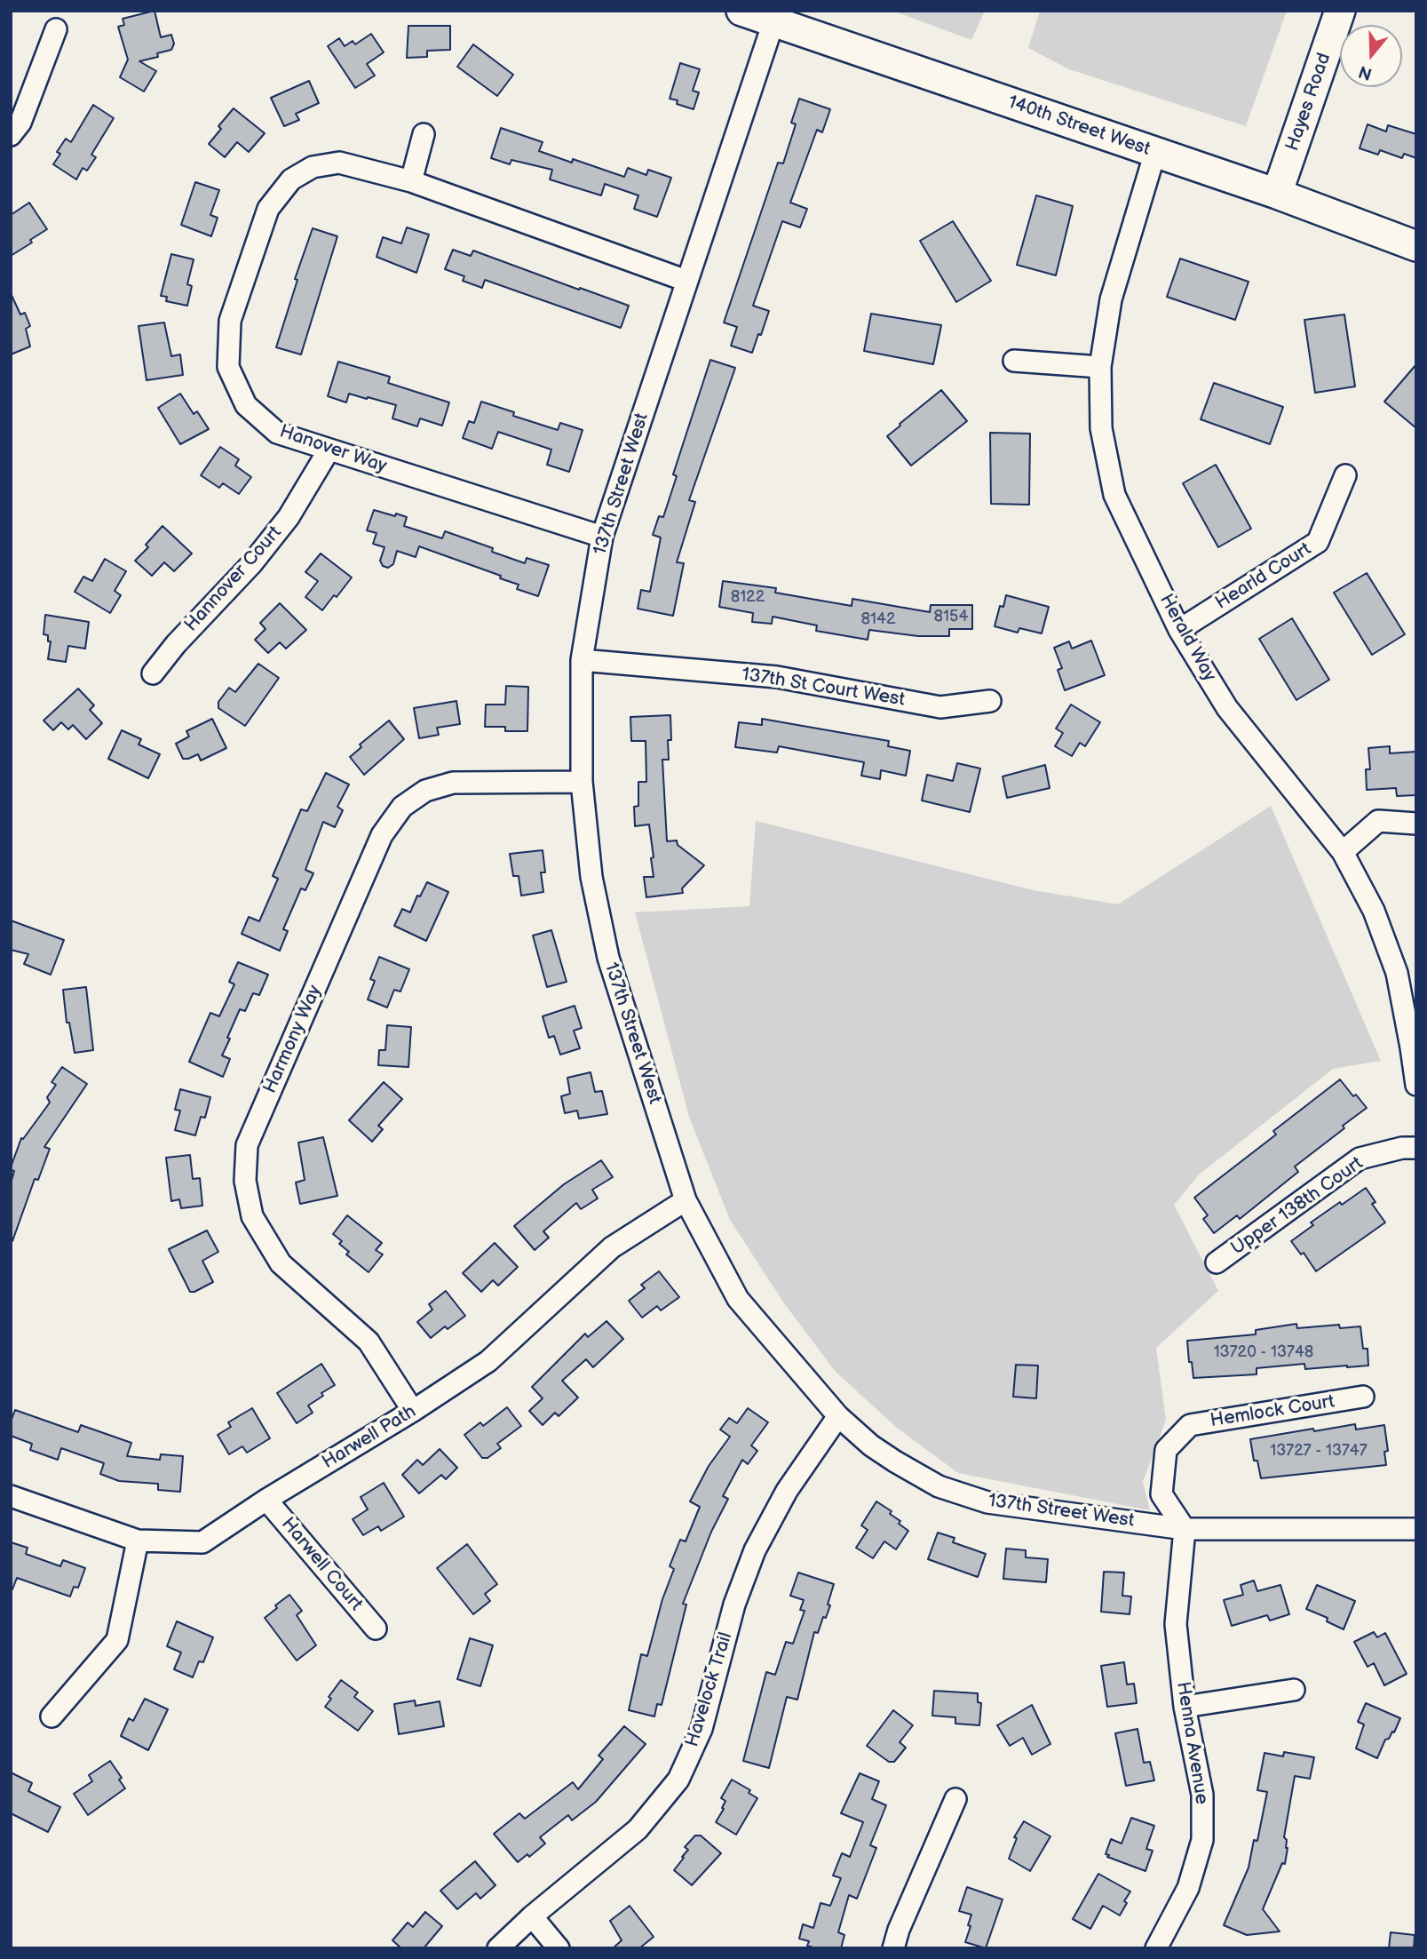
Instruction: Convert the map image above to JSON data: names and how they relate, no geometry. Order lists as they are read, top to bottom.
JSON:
{
  "streets": {
    "street": [
      "Hayes Road",
      "140th Street West",
      "Hanover Way",
      "137th Street West",
      "Hearld Court",
      "Hannover Court",
      "Herald Way",
      "137th St Court West",
      "Harmony Way",
      "Upper 138th Court",
      "Hemlock Court",
      "Harwell Path",
      "Harwell Court",
      "Havelock Trail",
      "Henna Avenue"
    ]
  },
  "crossings": [
    ["Hayes Road", "140th Street West"],
    ["140th Street West", "137th Street West"],
    ["140th Street West", "Herald Way"],
    ["Hanover Way", "137th Street West"],
    ["Hanover Way", "Hannover Court"],
    ["137th Street West", "137th St Court West"],
    ["137th Street West", "Harmony Way"],
    ["137th Street West", "Hemlock Court"],
    ["137th Street West", "Harwell Path"],
    ["137th Street West", "Havelock Trail"],
    ["137th Street West", "Henna Avenue"],
    ["Hearld Court", "Herald Way"],
    ["Harmony Way", "Harwell Path"],
    ["Hemlock Court", "Henna Avenue"],
    ["Harwell Path", "Harwell Court"]
  ],
  "house_numbers": [
    "8122",
    "8154",
    "8142",
    "13720 - 13748",
    "13727 - 13747"
  ],
  "north": "bottom"
}
